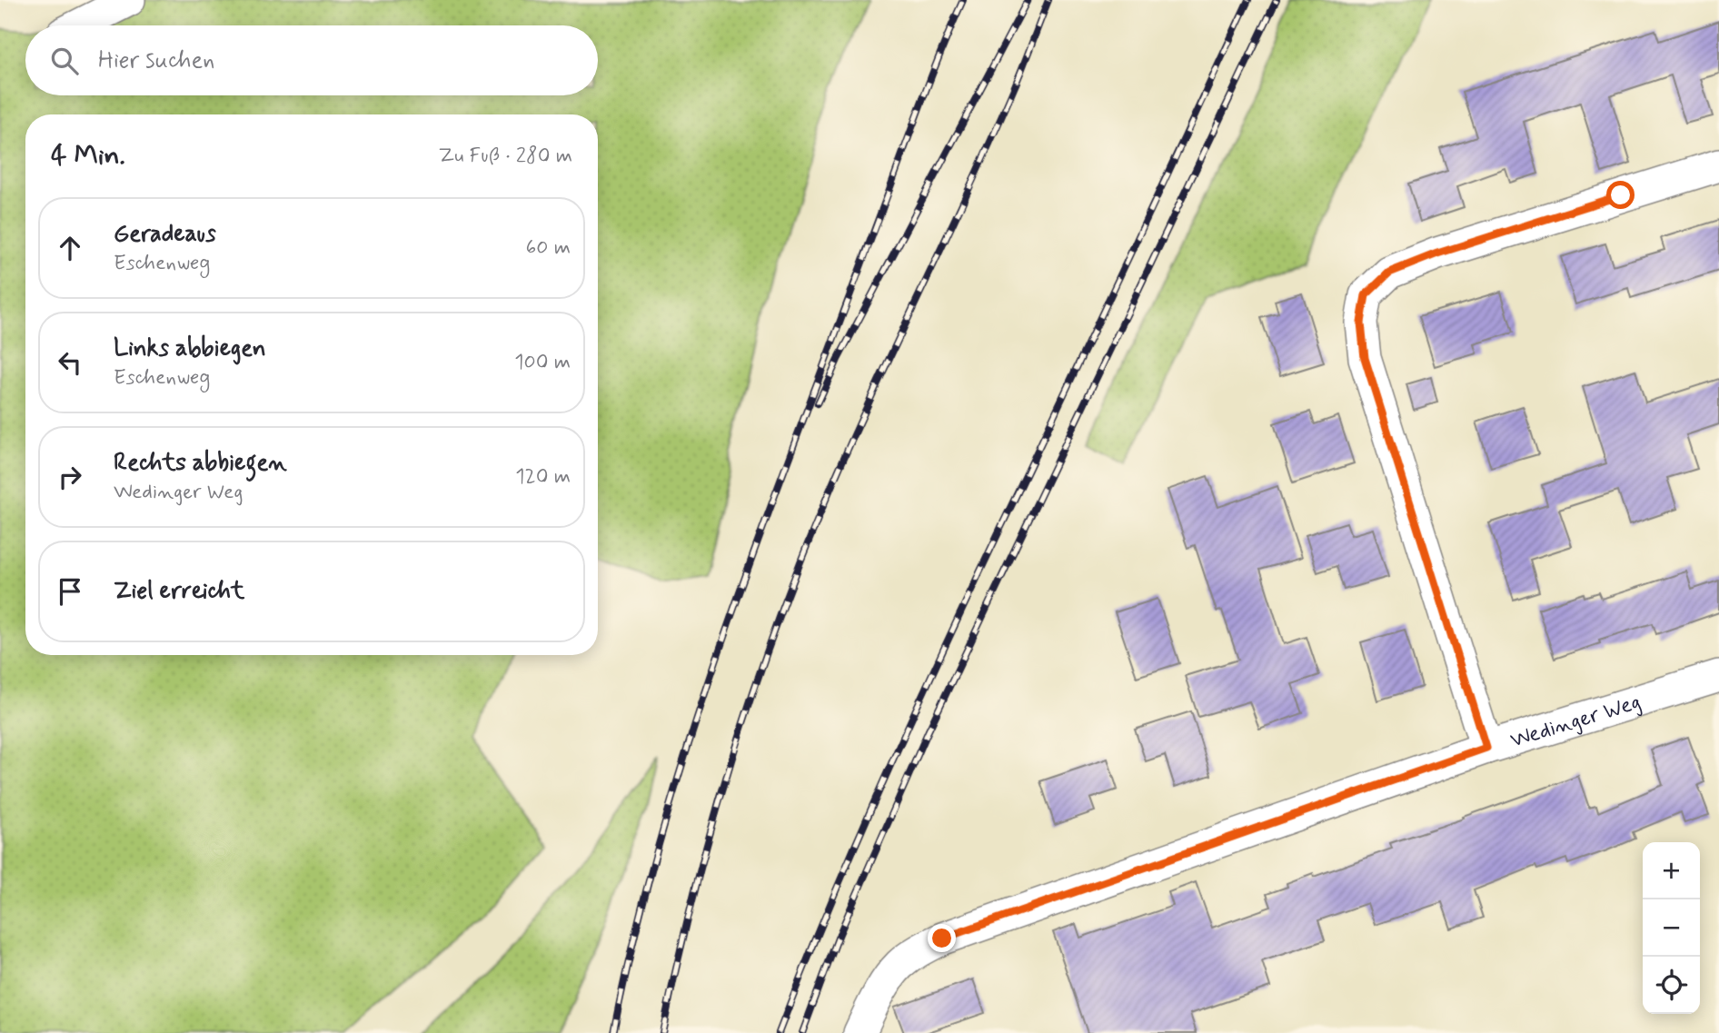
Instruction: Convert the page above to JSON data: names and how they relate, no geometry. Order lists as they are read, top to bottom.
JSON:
{
  "streets": {
    "street": ["Wedinger Weg"]
  },
  "page": {
    "search": "Hier suchen",
    "heading": ["4 Min.", "Zu Fuß · 280 m"],
    "list": [
      ["Geradeaus", "Eschenweg", "60 m"],
      ["Links abbiegen", "Eschenweg", "100 m"],
      ["Rechts abbiegen", "Wedinger Weg", "120 m"],
      "Ziel erreicht"
    ],
    "map_buttons": ["+", "−"]
  }
}
